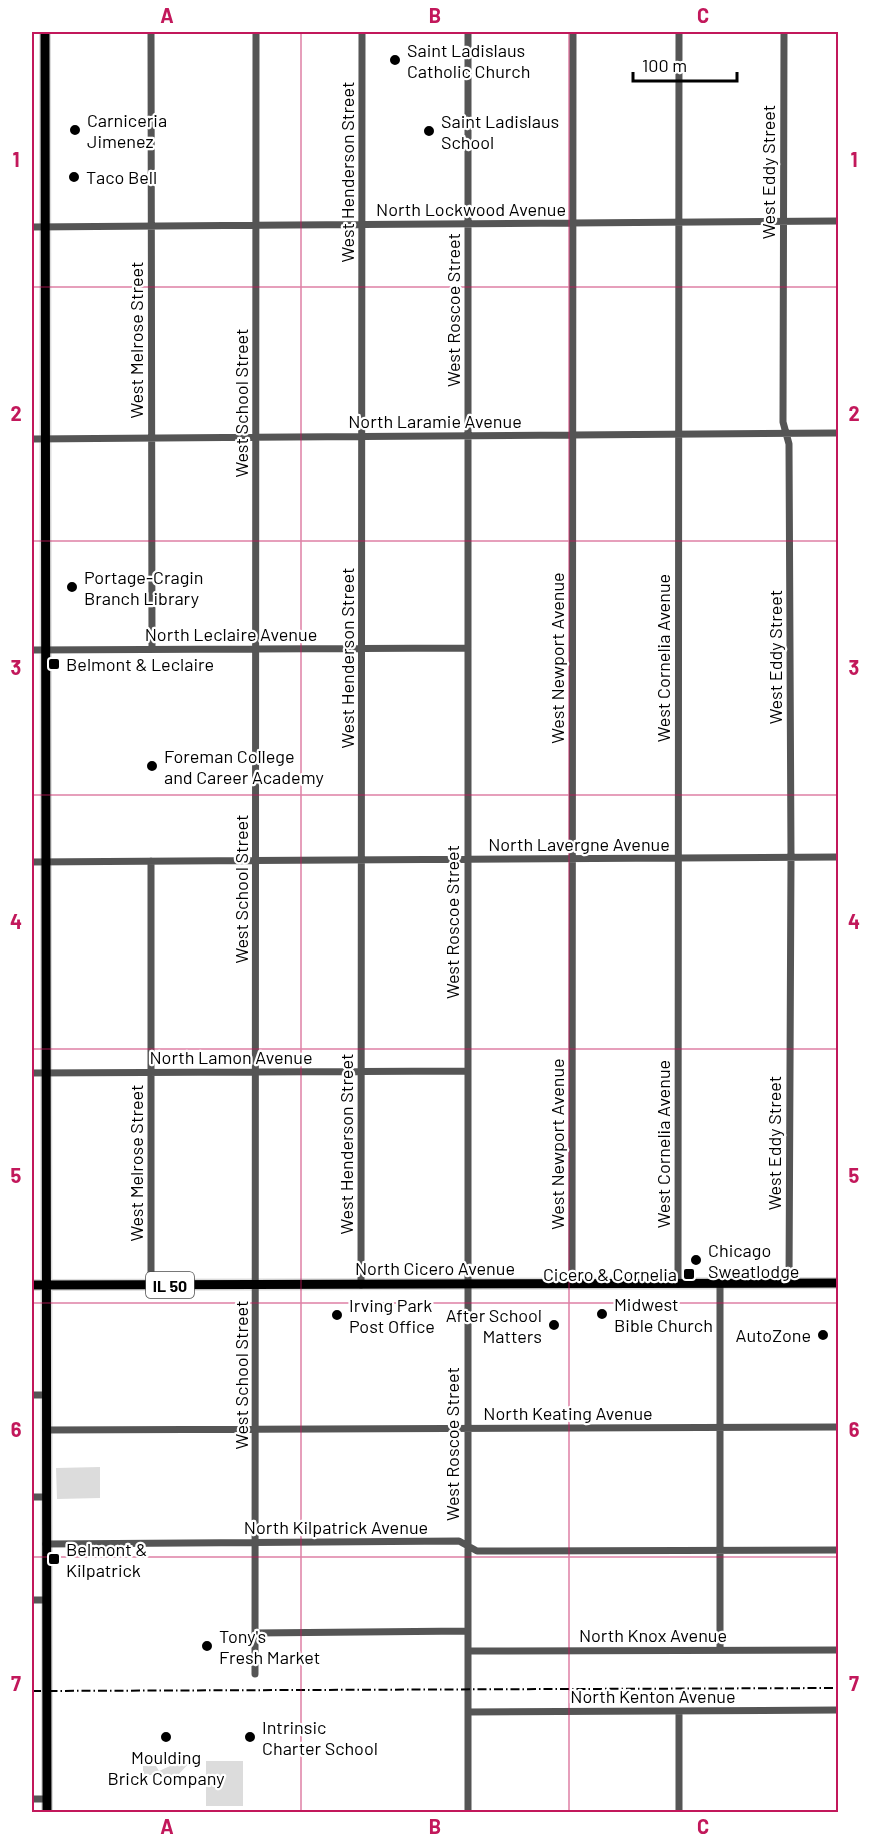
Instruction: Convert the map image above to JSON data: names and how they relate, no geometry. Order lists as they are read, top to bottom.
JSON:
{
  "streets": {
    "main road": ["North Cicero Avenue", "IL 50"],
    "street": [
      "West Henderson Street",
      "West Eddy Street",
      "North Lockwood Avenue",
      "West Roscoe Street",
      "West Melrose Street",
      "West School Street",
      "North Laramie Avenue",
      "North Leclaire Avenue",
      "West Newport Avenue",
      "West Cornelia Avenue",
      "North Lavergne Avenue",
      "North Lamon Avenue",
      "North Keating Avenue",
      "North Kilpatrick Avenue",
      "North Knox Avenue",
      "North Kenton Avenue"
    ]
  },
  "crossings": [
    ["West Henderson Street", "North Lockwood Avenue"],
    ["West Henderson Street", "North Laramie Avenue"],
    ["West Henderson Street", "North Leclaire Avenue"],
    ["West Henderson Street", "North Lavergne Avenue"],
    ["West Henderson Street", "North Lamon Avenue"],
    ["West Henderson Street", "North Cicero Avenue"],
    ["West Eddy Street", "North Lockwood Avenue"],
    ["West Eddy Street", "North Laramie Avenue"],
    ["West Eddy Street", "North Lavergne Avenue"],
    ["West Eddy Street", "North Cicero Avenue"],
    ["North Lockwood Avenue", "West Roscoe Street"],
    ["North Lockwood Avenue", "West Melrose Street"],
    ["North Lockwood Avenue", "West School Street"],
    ["North Lockwood Avenue", "West Newport Avenue"],
    ["North Lockwood Avenue", "West Cornelia Avenue"],
    ["West Roscoe Street", "North Laramie Avenue"],
    ["West Roscoe Street", "North Leclaire Avenue"],
    ["West Roscoe Street", "North Lavergne Avenue"],
    ["West Roscoe Street", "North Lamon Avenue"],
    ["West Roscoe Street", "North Cicero Avenue"],
    ["West Roscoe Street", "North Keating Avenue"],
    ["West Roscoe Street", "North Kilpatrick Avenue"],
    ["West Roscoe Street", "North Knox Avenue"],
    ["West Roscoe Street", "North Kenton Avenue"],
    ["West Melrose Street", "North Laramie Avenue"],
    ["West Melrose Street", "North Leclaire Avenue"],
    ["West Melrose Street", "North Lavergne Avenue"],
    ["West Melrose Street", "North Lamon Avenue"],
    ["West Melrose Street", "North Cicero Avenue"],
    ["West School Street", "North Laramie Avenue"],
    ["West School Street", "North Leclaire Avenue"],
    ["West School Street", "North Lavergne Avenue"],
    ["West School Street", "North Lamon Avenue"],
    ["West School Street", "North Cicero Avenue"],
    ["West School Street", "North Keating Avenue"],
    ["West School Street", "North Kilpatrick Avenue"],
    ["North Laramie Avenue", "West Newport Avenue"],
    ["North Laramie Avenue", "West Cornelia Avenue"],
    ["West Newport Avenue", "North Lavergne Avenue"],
    ["West Newport Avenue", "North Cicero Avenue"],
    ["West Cornelia Avenue", "North Lavergne Avenue"],
    ["West Cornelia Avenue", "North Cicero Avenue"]
  ],
  "places": {
    "other": [
      "Saint Ladislaus Catholic Church",
      "Carniceria Jimenez",
      "Saint Ladislaus School",
      "Taco Bell",
      "Portage-Cragin Branch Library",
      "Foreman College and Career Academy",
      "Chicago Sweatlodge",
      "Midwest Bible Church",
      "Irving Park Post Office",
      "After School Matters",
      "AutoZone",
      "Tony's Fresh Market",
      "Moulding Brick Company",
      "Intrinsic Charter School"
    ],
    "transit": ["Belmont & Leclaire", "Cicero & Cornelia", "Belmont & Kilpatrick"]
  },
  "scale_bar": "100 m",
  "grid": {
    "columns": ["A", "B", "C"],
    "rows": [
      "1",
      "2",
      "3",
      "4",
      "5",
      "6",
      "7"
    ]
  }
}
